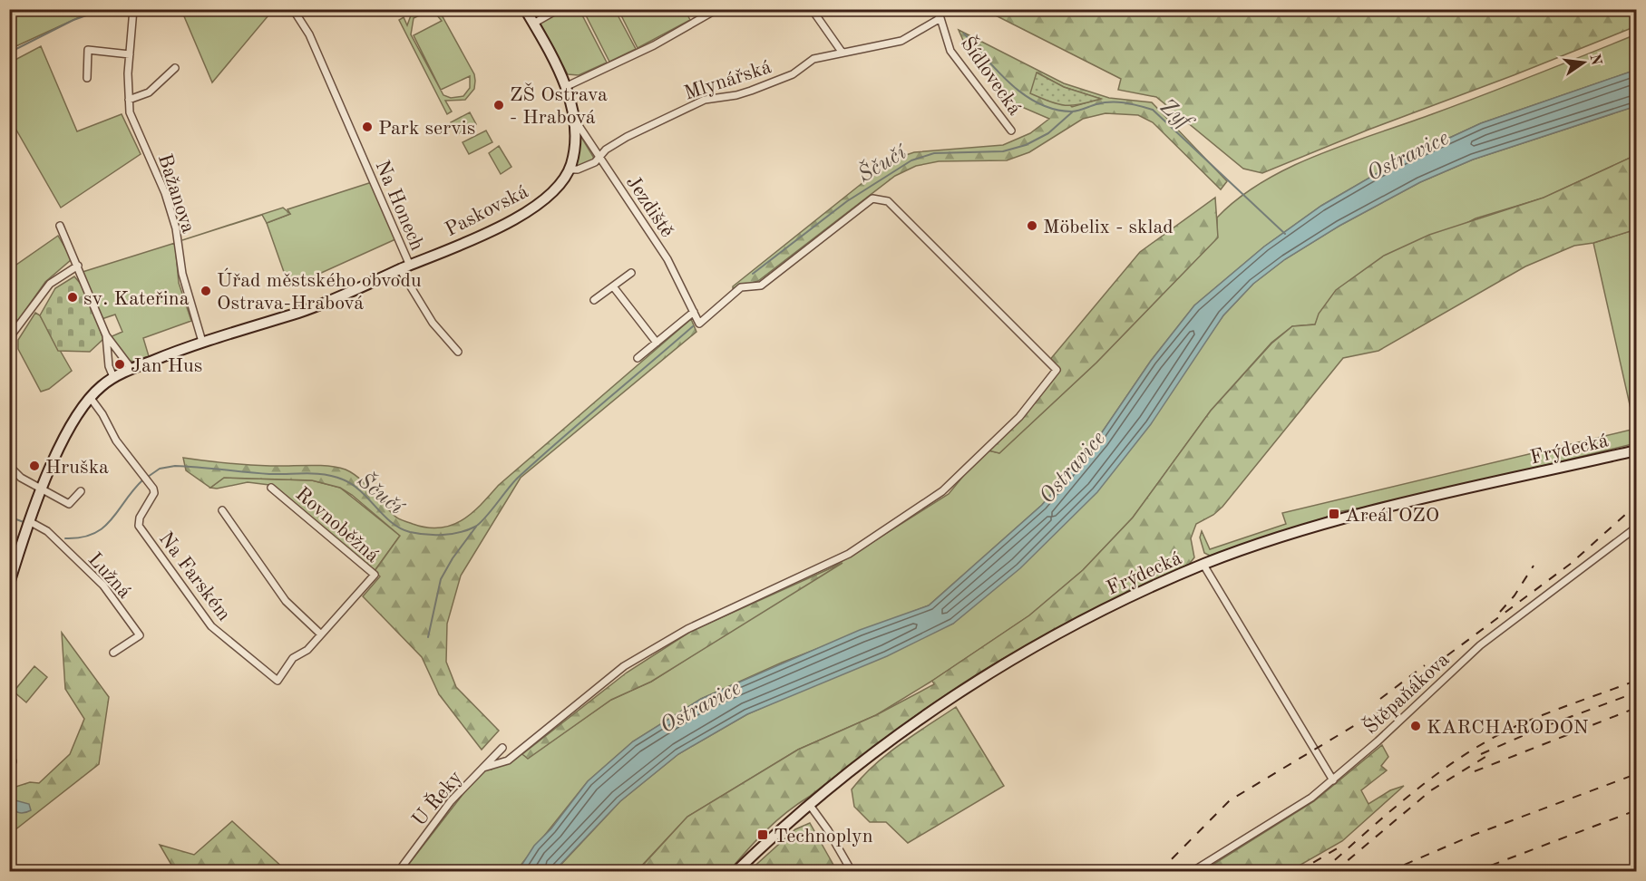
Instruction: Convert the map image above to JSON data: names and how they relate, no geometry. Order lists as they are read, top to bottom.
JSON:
{
  "streets": {
    "main road": ["Paskovská", "Frýdecká"],
    "street": [
      "Šídlovecká",
      "Mlynářská",
      "Bažanova",
      "Na Honech",
      "Jezdiště",
      "Rovnoběžná",
      "Lužná",
      "Na Farském",
      "Štěpaňákova",
      "U Řeky"
    ]
  },
  "crossings": [
    ["Šídlovecká", "Mlynářská"],
    ["Mlynářská", "Jezdiště"],
    ["Mlynářská", "Paskovská"],
    ["Bažanova", "Paskovská"],
    ["Na Honech", "Paskovská"],
    ["Jezdiště", "Paskovská"],
    ["Jezdiště", "U Řeky"],
    ["Paskovská", "Lužná"],
    ["Paskovská", "Na Farském"],
    ["Rovnoběžná", "Na Farském"]
  ],
  "water": ["Zyf", "Ostravice", "Ščučí"],
  "places": {
    "other": [
      "ZŠ Ostrava - Hrabová",
      "Park servis",
      "Möbelix - sklad",
      "Úřad městského obvodu Ostrava-Hrabová",
      "sv. Kateřina",
      "Jan Hus",
      "Hruška",
      "KARCHARODON"
    ],
    "transit": ["Areál OZO", "Technoplyn"]
  },
  "north": "right"
}
